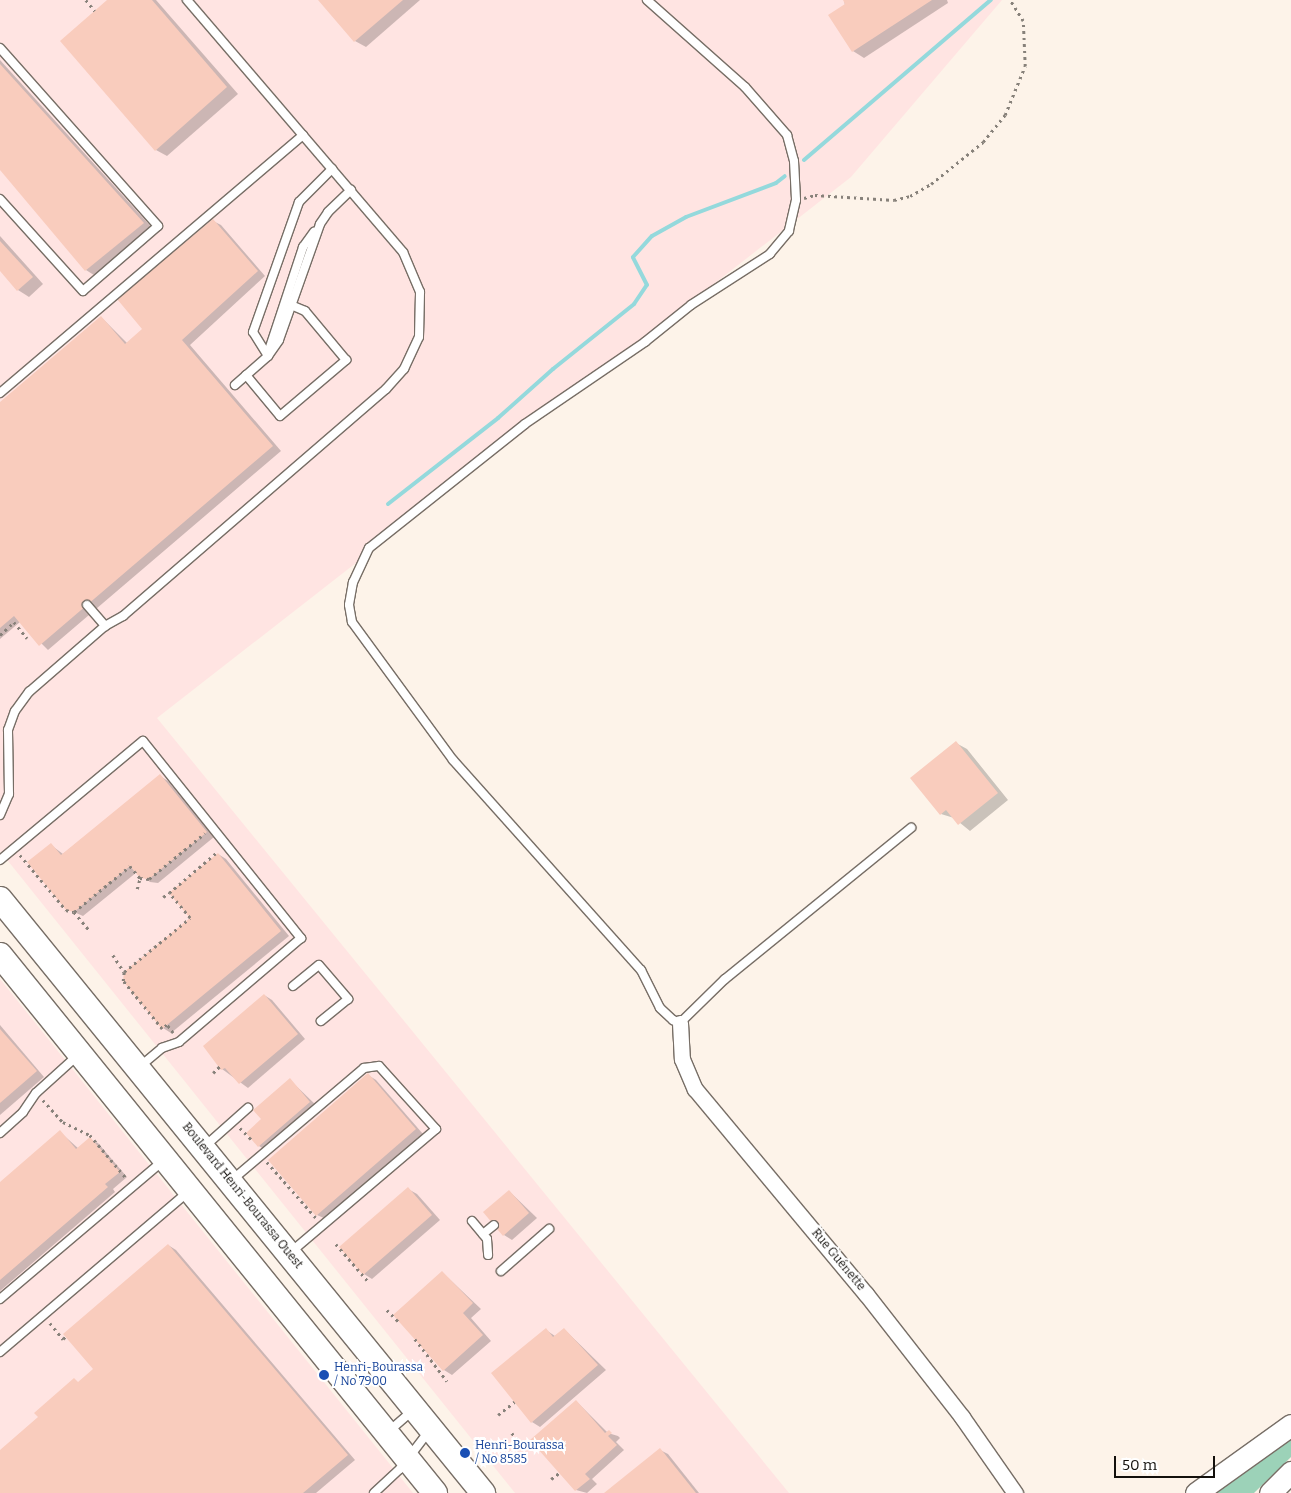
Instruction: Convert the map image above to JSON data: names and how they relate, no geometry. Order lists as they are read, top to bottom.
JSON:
{
  "streets": {
    "main road": ["Boulevard Henri-Bourassa Ouest"],
    "street": ["Rue Guénette"]
  },
  "places": ["Henri-Bourassa / No 7900", "Henri-Bourassa / No 8585"],
  "scale_bar": "50 m"
}
